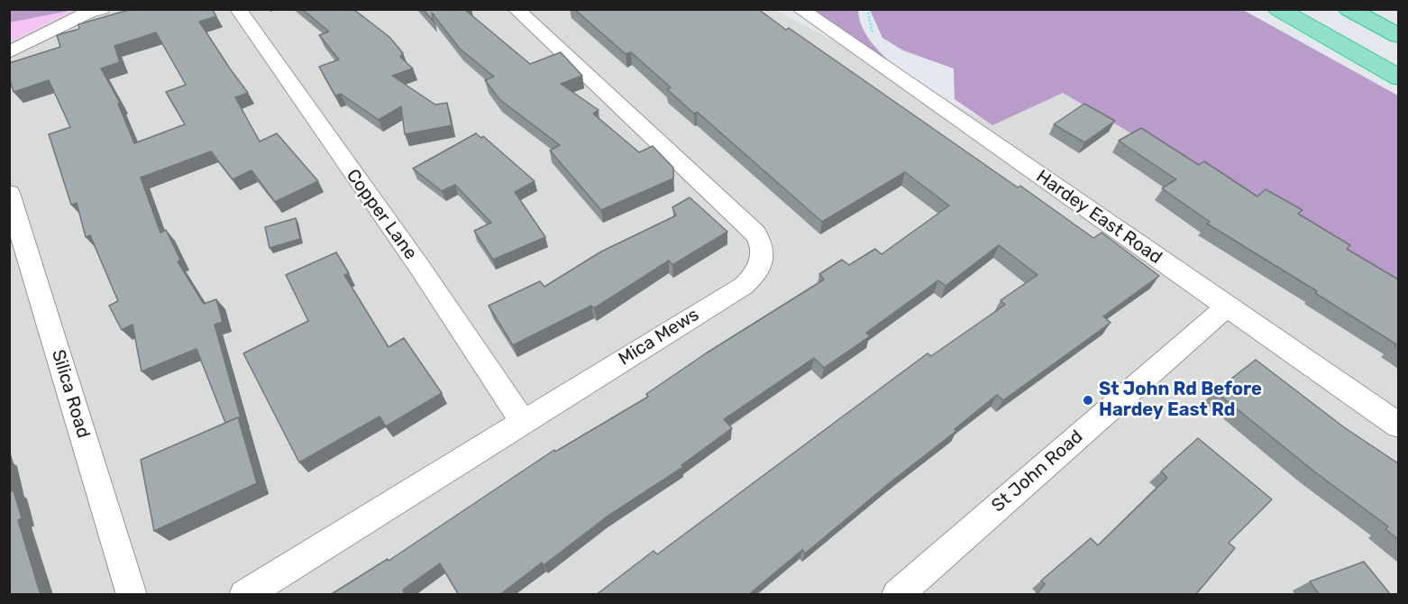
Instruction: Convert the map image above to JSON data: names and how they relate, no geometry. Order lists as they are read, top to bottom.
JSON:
{
  "streets": {
    "street": [
      "Copper Lane",
      "Hardey East Road",
      "Mica Mews",
      "Silica Road",
      "St John Road"
    ]
  },
  "crossings": [
    ["Copper Lane", "Mica Mews"],
    ["Hardey East Road", "St John Road"]
  ],
  "places": ["St John Rd Before Hardey East Rd"]
}
